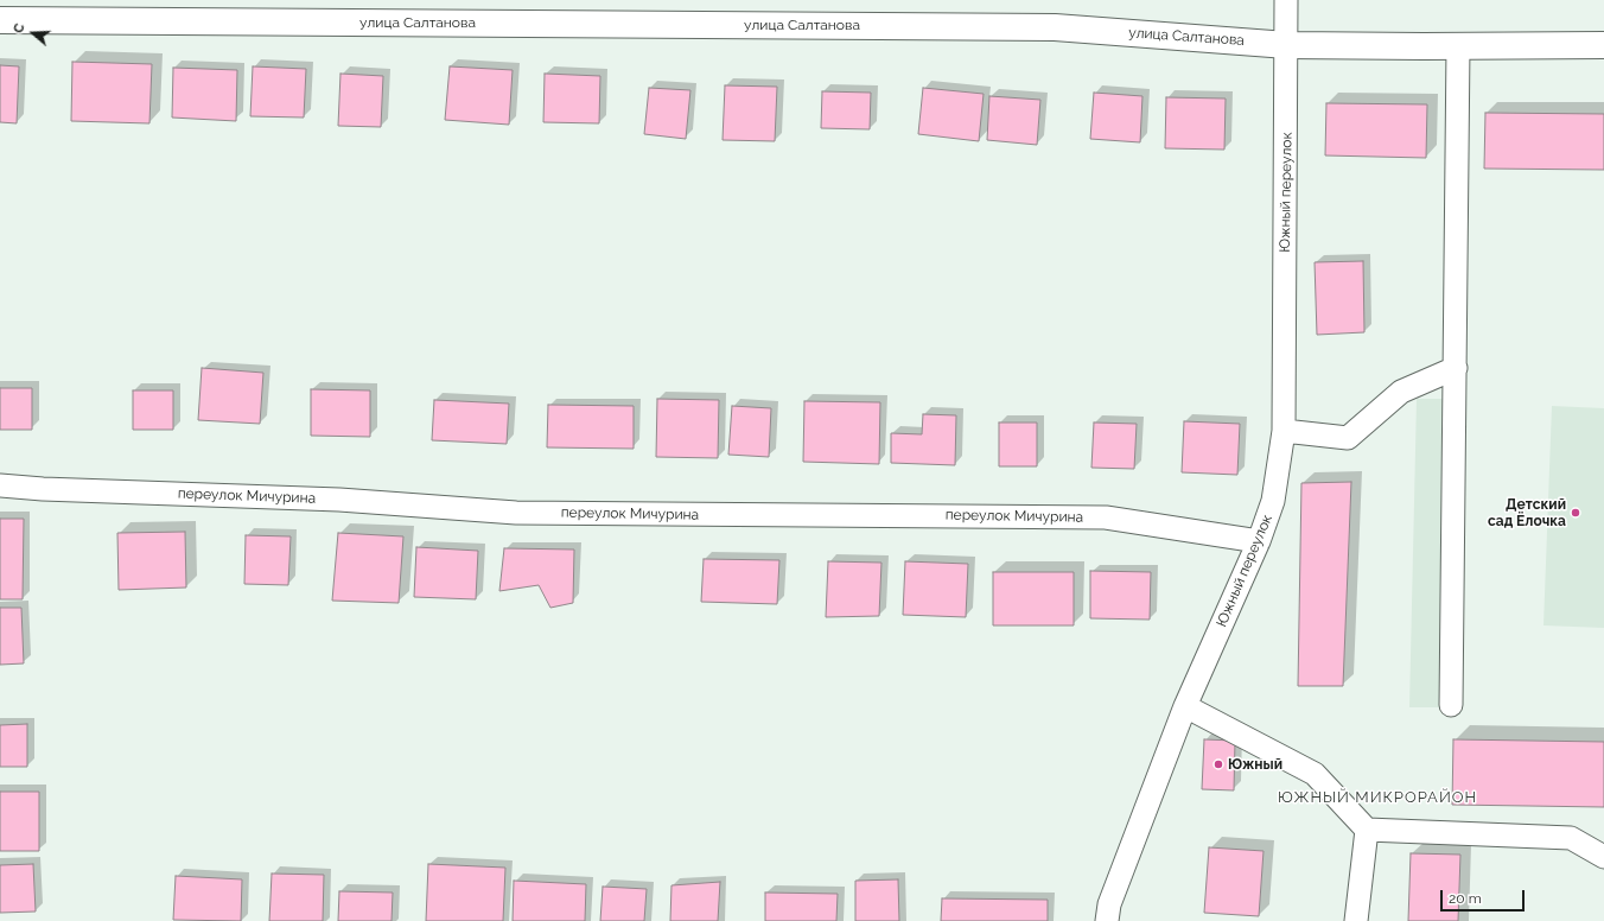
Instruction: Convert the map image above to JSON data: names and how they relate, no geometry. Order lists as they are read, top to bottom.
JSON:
{
  "streets": {
    "main road": ["улица Салтанова"],
    "street": ["Южный переулок", "переулок Мичурина"]
  },
  "crossings": [
    ["улица Салтанова", "Южный переулок"],
    ["Южный переулок", "переулок Мичурина"]
  ],
  "districts": ["ЮЖНЫЙ МИКРОРАЙОН"],
  "places": ["Детский сад Ёлочка", "Южный"],
  "scale_bar": "20 m",
  "north": "left"
}
